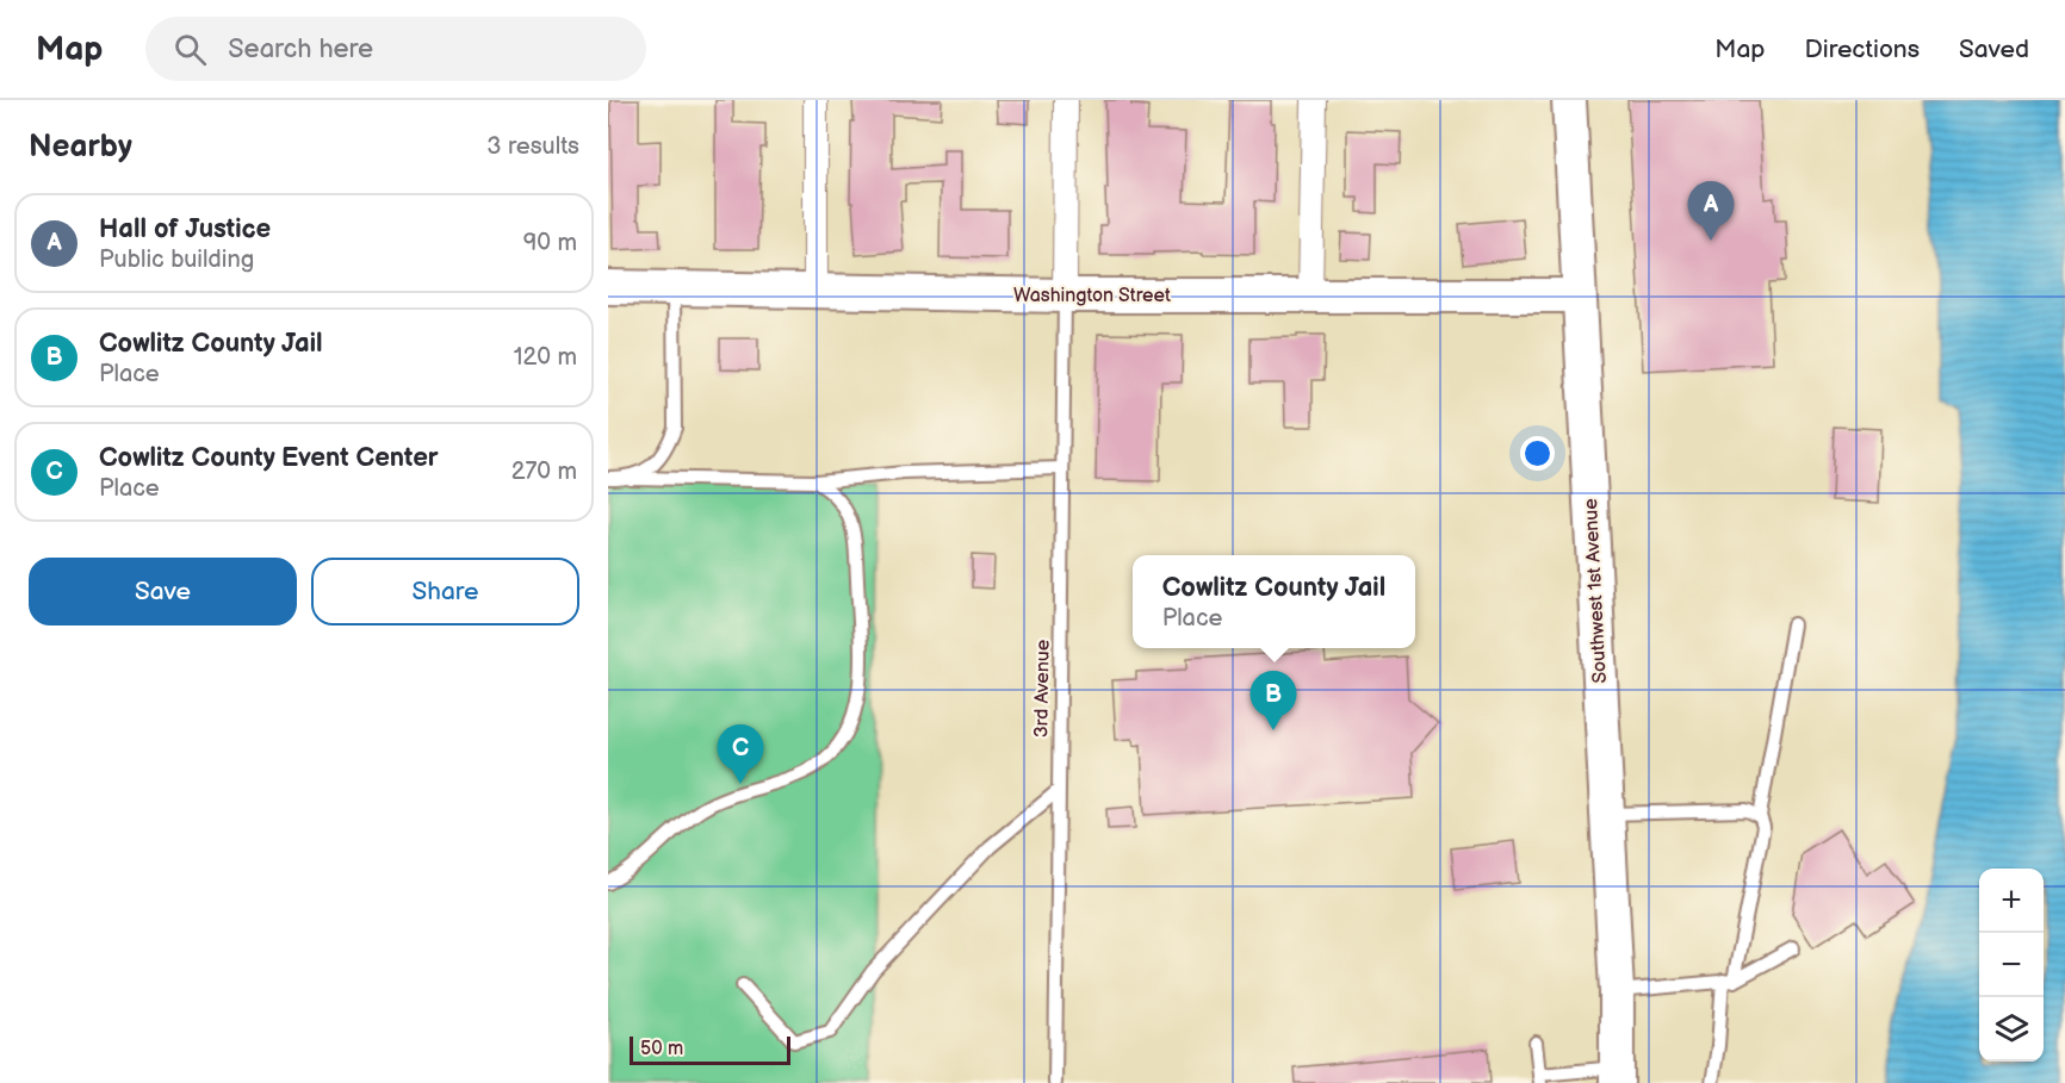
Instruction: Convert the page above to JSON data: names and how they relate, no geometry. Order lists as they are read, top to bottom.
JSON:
{
  "streets": {
    "street": ["Washington Street", "Southwest 1st Avenue"],
    "lane": ["3rd Avenue"]
  },
  "crossings": [
    ["Washington Street", "Southwest 1st Avenue"],
    ["Washington Street", "3rd Avenue"]
  ],
  "scale_bar": "50 m",
  "page": {
    "header": "Map",
    "search": "Search here",
    "nav": ["Map", "Directions", "Saved"],
    "heading": ["Nearby", "3 results"],
    "pins": ["A", "B", "C"],
    "list": [
      {
        "mark": "A",
        "name": "Hall of Justice",
        "note": "Public building",
        "value": "90 m"
      },
      {
        "mark": "B",
        "name": "Cowlitz County Jail",
        "note": "Place",
        "value": "120 m"
      },
      {
        "mark": "C",
        "name": "Cowlitz County Event Center",
        "note": "Place",
        "value": "270 m"
      }
    ],
    "buttons": ["Save", "Share"],
    "popup": ["Cowlitz County Jail", "Place"],
    "map_buttons": ["+", "−"],
    "scale": "50 m"
  }
}
